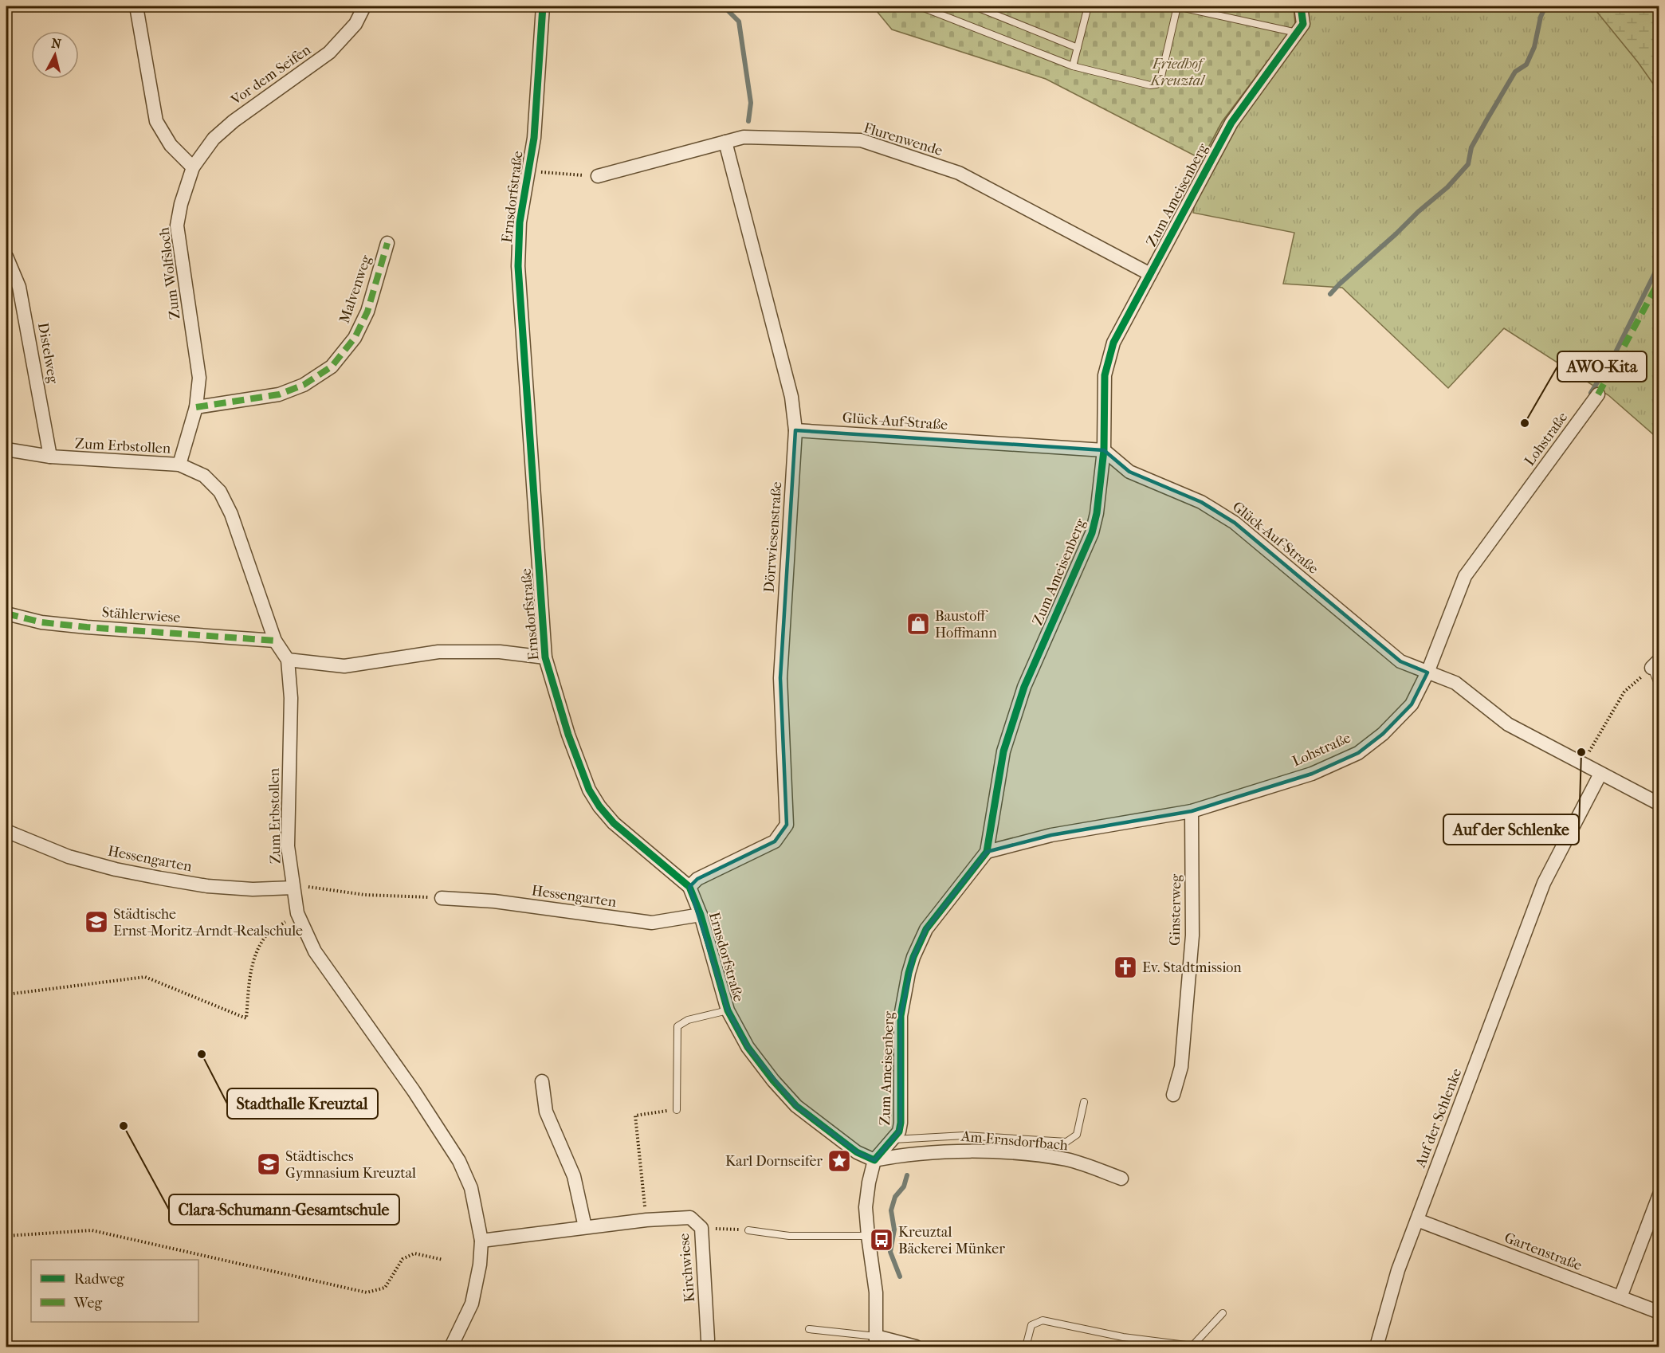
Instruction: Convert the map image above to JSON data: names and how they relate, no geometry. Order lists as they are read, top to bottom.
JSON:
{
  "streets": {
    "street": [
      "Vor dem Seifen",
      "Flurenwende",
      "Zum Ameisenberg",
      "Ernsdorfstraße",
      "Zum Wolfsloch",
      "Malvenweg",
      "Distelweg",
      "Glück-Auf-Straße",
      "Lohstraße",
      "Zum Erbstollen",
      "Dörrwiesenstraße",
      "Stählerwiese",
      "Hessengarten",
      "Ginsterweg",
      "Auf der Schlenke",
      "Am Ernsdorfbach",
      "Gartenstraße",
      "Kirchwiese"
    ]
  },
  "crossings": [
    ["Vor dem Seifen", "Zum Wolfsloch"],
    ["Flurenwende", "Zum Ameisenberg"],
    ["Flurenwende", "Dörrwiesenstraße"],
    ["Zum Ameisenberg", "Ernsdorfstraße"],
    ["Zum Ameisenberg", "Glück-Auf-Straße"],
    ["Zum Ameisenberg", "Lohstraße"],
    ["Zum Ameisenberg", "Am Ernsdorfbach"],
    ["Ernsdorfstraße", "Dörrwiesenstraße"],
    ["Ernsdorfstraße", "Hessengarten"],
    ["Ernsdorfstraße", "Am Ernsdorfbach"],
    ["Zum Wolfsloch", "Malvenweg"],
    ["Zum Wolfsloch", "Zum Erbstollen"],
    ["Distelweg", "Zum Erbstollen"],
    ["Glück-Auf-Straße", "Lohstraße"],
    ["Glück-Auf-Straße", "Dörrwiesenstraße"],
    ["Glück-Auf-Straße", "Auf der Schlenke"],
    ["Lohstraße", "Ginsterweg"],
    ["Zum Erbstollen", "Stählerwiese"],
    ["Zum Erbstollen", "Hessengarten"],
    ["Zum Erbstollen", "Kirchwiese"],
    ["Auf der Schlenke", "Gartenstraße"]
  ],
  "parks": ["Friedhof Kreuztal"],
  "places": {
    "other": [
      "AWO-Kita",
      "Auf der Schlenke",
      "Stadthalle Kreuztal",
      "Clara-Schumann-Gesamtschule"
    ],
    "shop": ["Baustoff Hoffmann"],
    "school or university": ["Städtische Ernst-Moritz-Arndt-Realschule", "Städtisches Gymnasium Kreuztal"],
    "church": ["Ev. Stadtmission"],
    "place": ["Karl Dornseifer"],
    "bus stop": ["Kreuztal Bäckerei Münker"]
  },
  "legend": ["Radweg", "Weg"],
  "north": "top"
}
